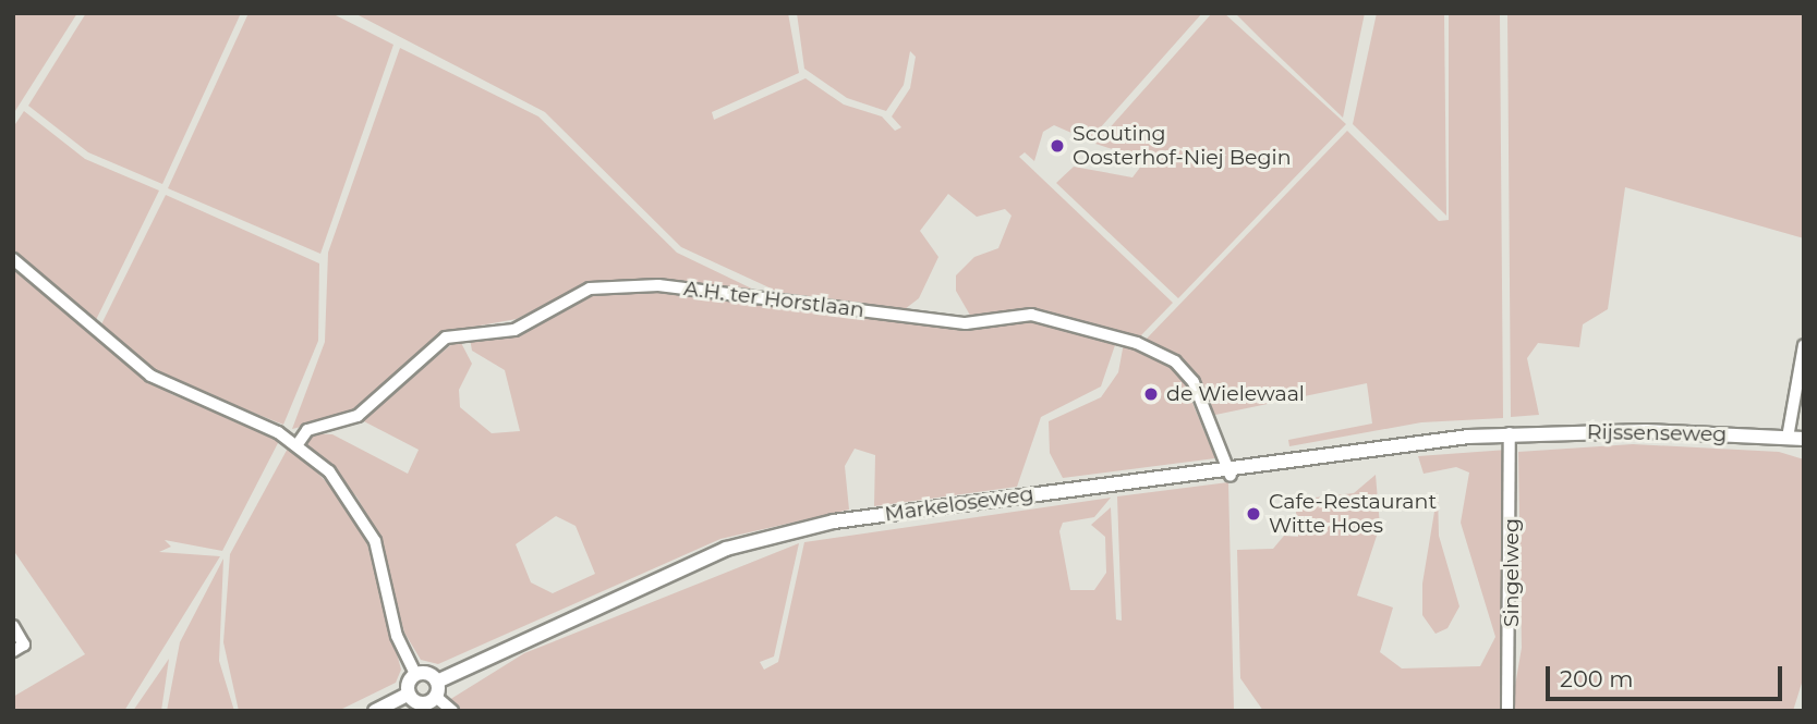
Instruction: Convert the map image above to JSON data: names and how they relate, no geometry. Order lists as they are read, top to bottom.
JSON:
{
  "streets": {
    "main road": ["Rijssenseweg", "Markeloseweg"],
    "street": ["A.H. ter Horstlaan", "Singelweg"]
  },
  "crossings": [
    ["A.H. ter Horstlaan", "Markeloseweg"],
    ["Rijssenseweg", "Markeloseweg"],
    ["Rijssenseweg", "Singelweg"],
    ["Markeloseweg", "Singelweg"]
  ],
  "places": ["Scouting Oosterhof-Niej Begin", "de Wielewaal", "Cafe-Restaurant Witte Hoes"],
  "scale_bar": "200 m"
}
